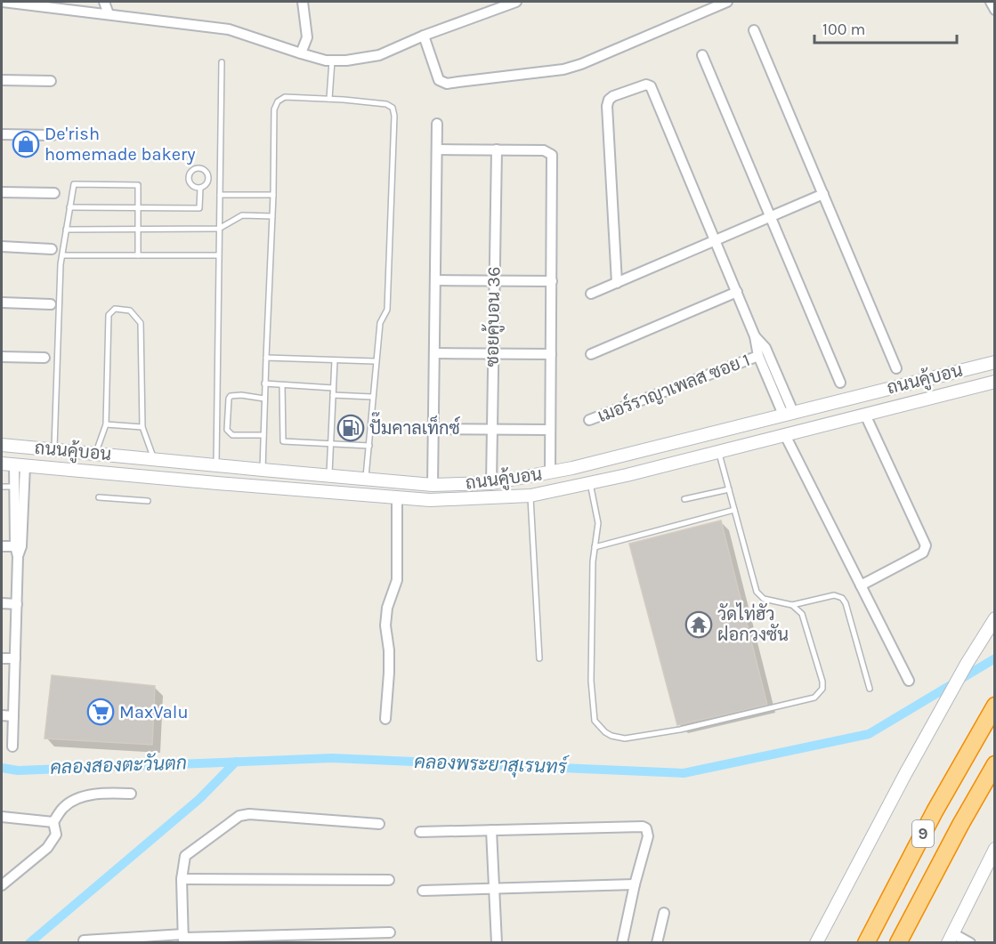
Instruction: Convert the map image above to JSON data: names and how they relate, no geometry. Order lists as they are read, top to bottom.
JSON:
{
  "streets": {
    "highway": ["9"],
    "main road": ["ถนนคู้บอน"],
    "street": ["ซอยคู้บอน 36", "เมอร์ราญาเพลส ซอย 1"]
  },
  "crossings": [
    ["ซอยคู้บอน 36", "ถนนคู้บอน"]
  ],
  "water": ["คลองพระยาสุเรนทร์", "คลองสองตะวันตก"],
  "places": {
    "shop": ["De'rish homemade bakery"],
    "fuel station": ["ปั๊มคาลเท็กซ์"],
    "temple": ["วัดไท่ฮัว ฝอกวงซัน"],
    "supermarket": ["MaxValu"]
  },
  "scale_bar": "100 m"
}
